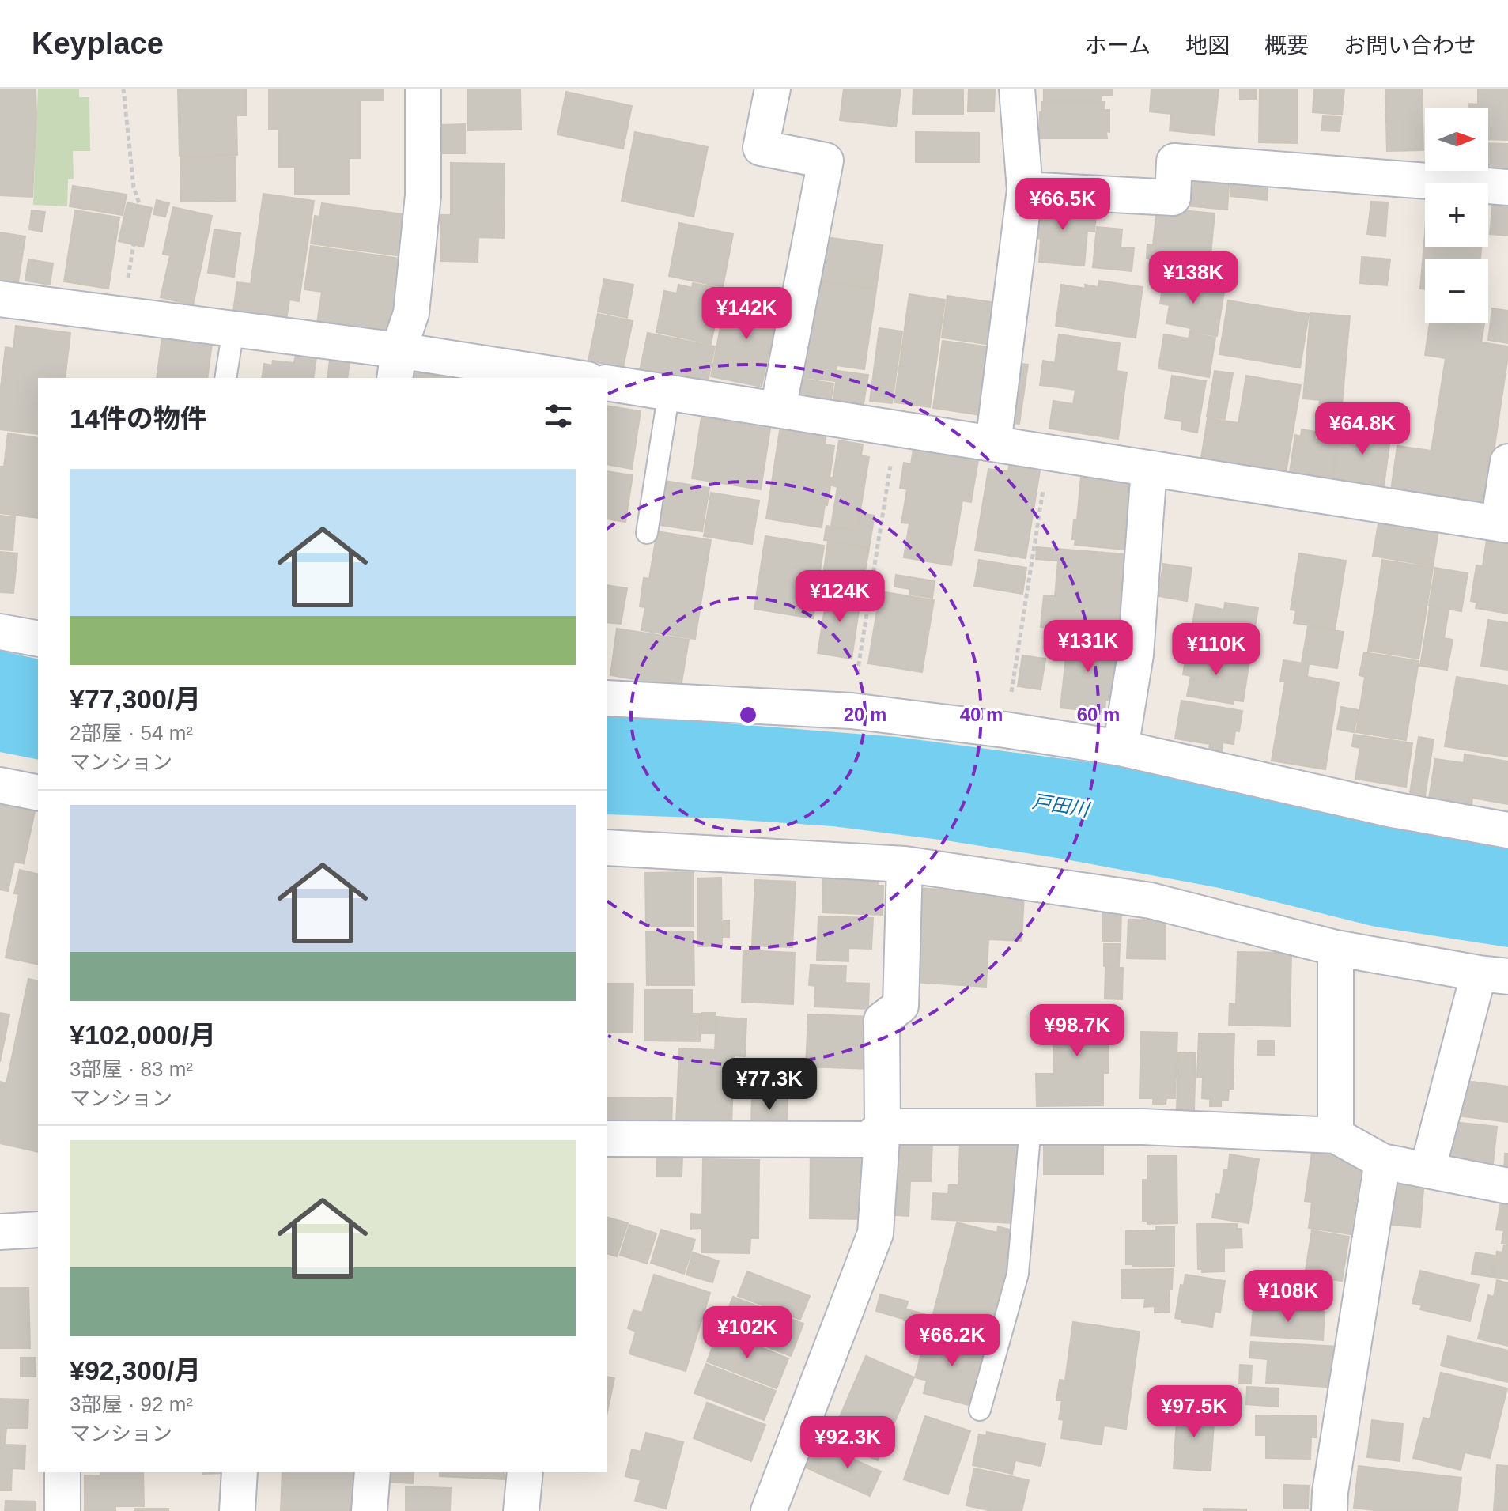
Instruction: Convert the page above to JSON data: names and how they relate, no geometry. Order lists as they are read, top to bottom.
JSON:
{
  "water": ["戸田川"],
  "north": "right",
  "page": {
    "header": "Keyplace",
    "nav": [
      "ホーム",
      "地図",
      "概要",
      "お問い合わせ"
    ],
    "map_buttons": ["+", "−"],
    "price": [
      "¥66.5K",
      "¥138K",
      "¥142K",
      "¥64.8K",
      "¥124K",
      "¥131K",
      "¥110K",
      "¥98.7K",
      "¥77.3K",
      "¥108K",
      "¥102K",
      "¥66.2K",
      "¥97.5K",
      "¥92.3K"
    ],
    "heading": "14件の物件",
    "list": [
      {
        "name": "¥77,300/月",
        "note": "2部屋 · 54 m² · マンション"
      },
      {
        "name": "¥102,000/月",
        "note": "3部屋 · 83 m² · マンション"
      },
      {
        "name": "¥92,300/月",
        "note": "3部屋 · 92 m² · マンション"
      }
    ]
  },
  "rings": ["20 m", "40 m", "60 m"]
}
